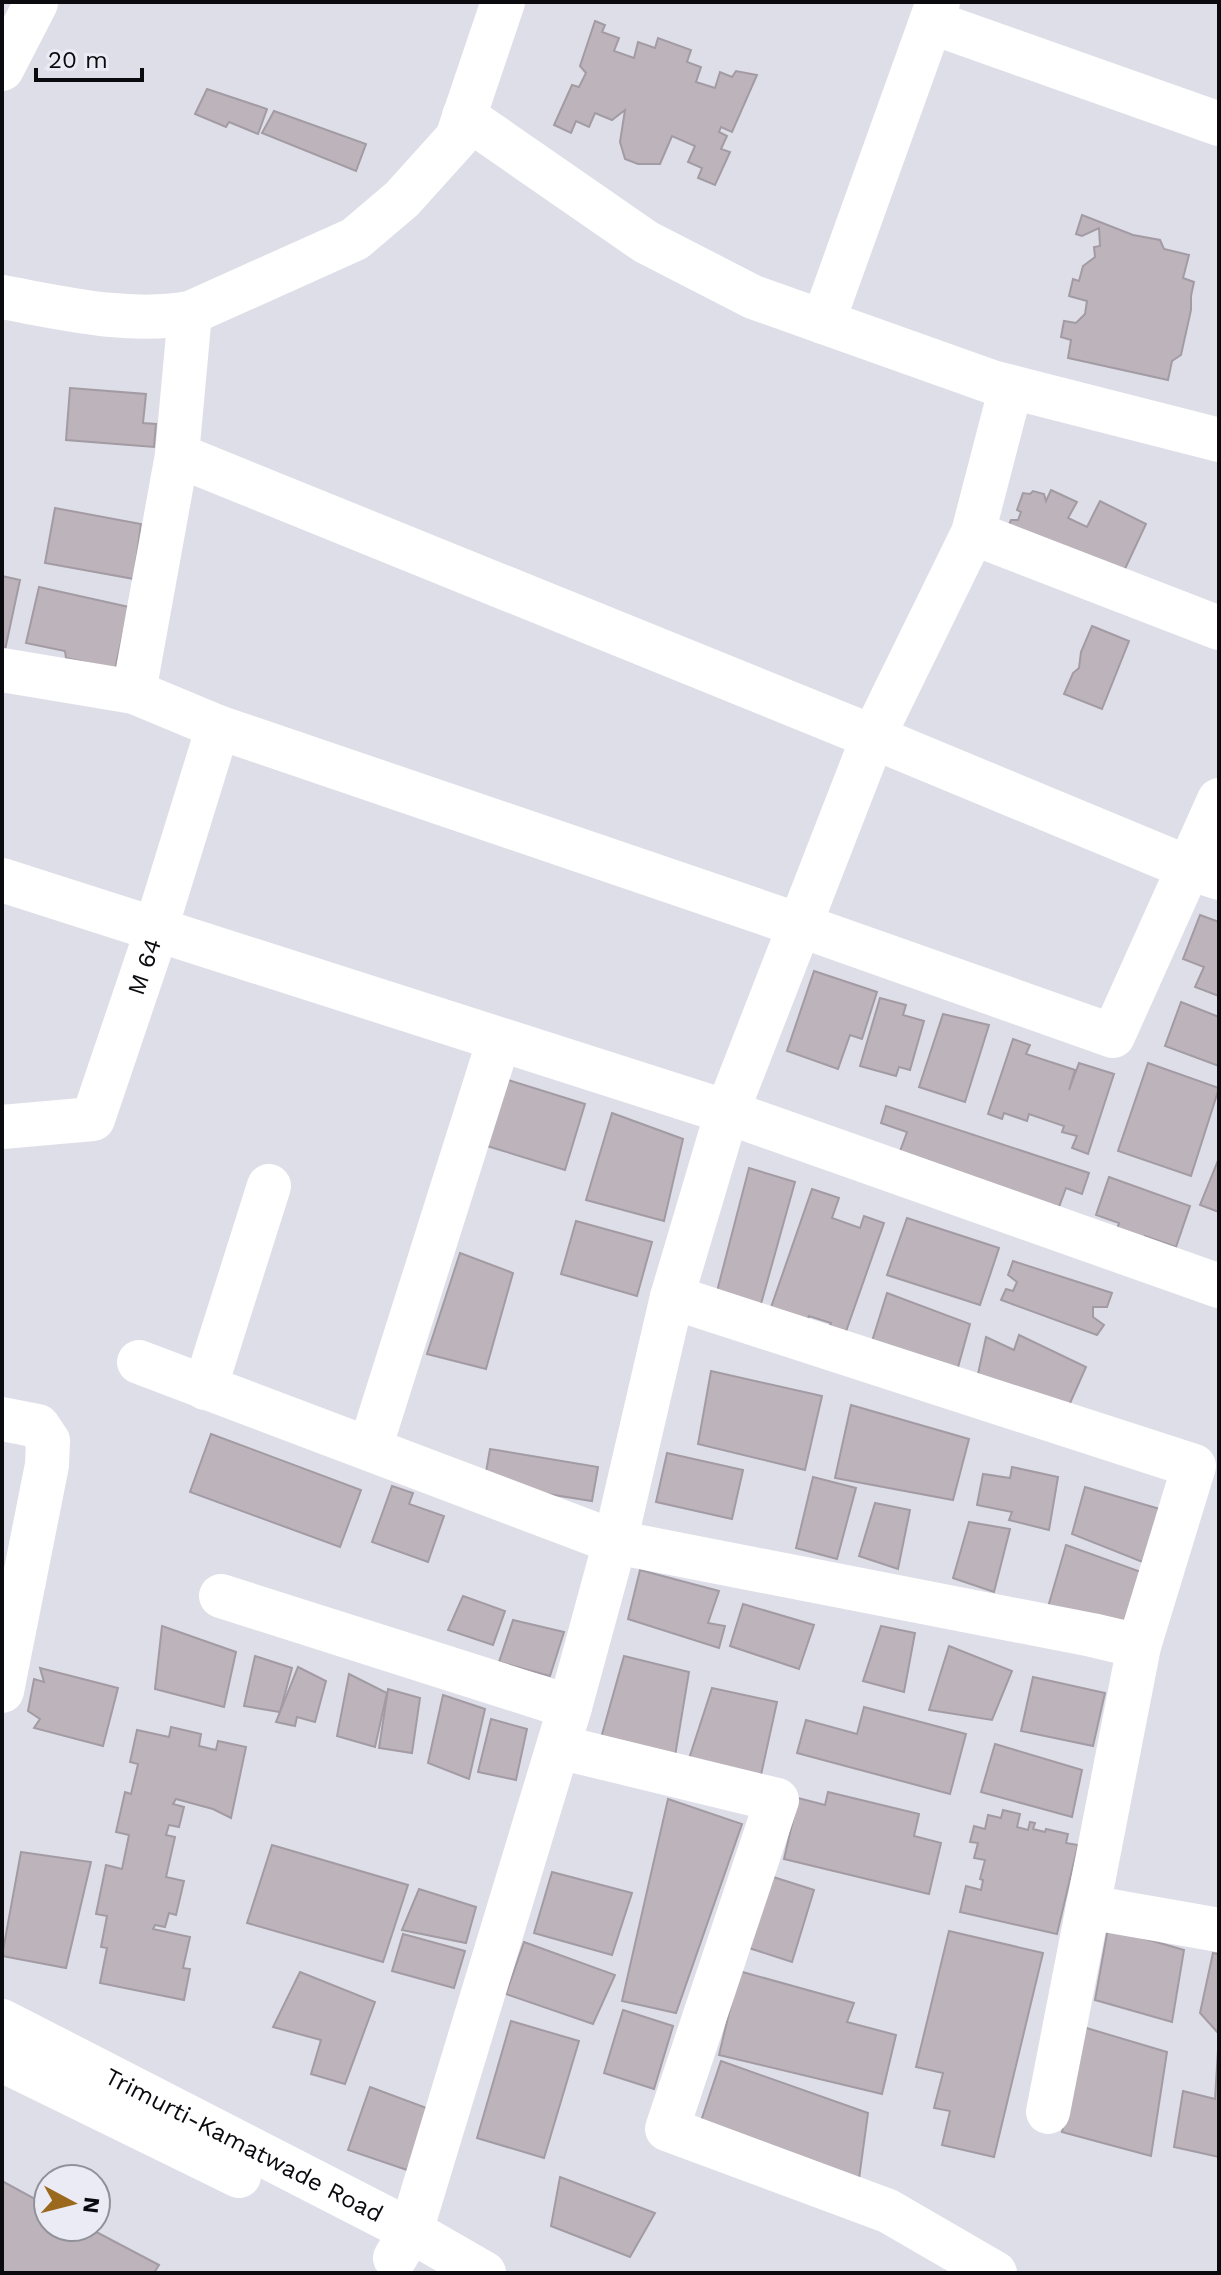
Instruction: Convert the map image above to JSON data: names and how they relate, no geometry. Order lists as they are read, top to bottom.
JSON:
{
  "streets": {
    "street": ["M 64", "Trimurti-Kamatwade Road"]
  },
  "scale_bar": "20 m",
  "north": "right"
}
